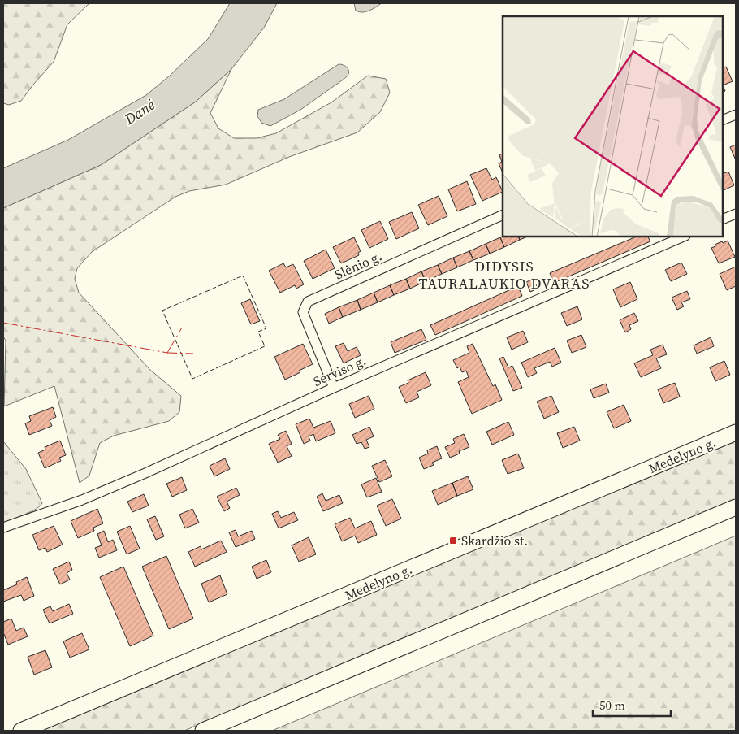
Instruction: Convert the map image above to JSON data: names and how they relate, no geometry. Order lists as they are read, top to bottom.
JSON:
{
  "streets": {
    "main road": ["Medelyno g."],
    "street": ["Slėnio g.", "Serviso g."]
  },
  "crossings": [
    ["Slėnio g.", "Serviso g."]
  ],
  "districts": ["DIDYSIS TAURALAUKIO DVARAS"],
  "water": ["Danė"],
  "places": {
    "transit": ["Skardžio st."]
  },
  "scale_bar": "50 m"
}
